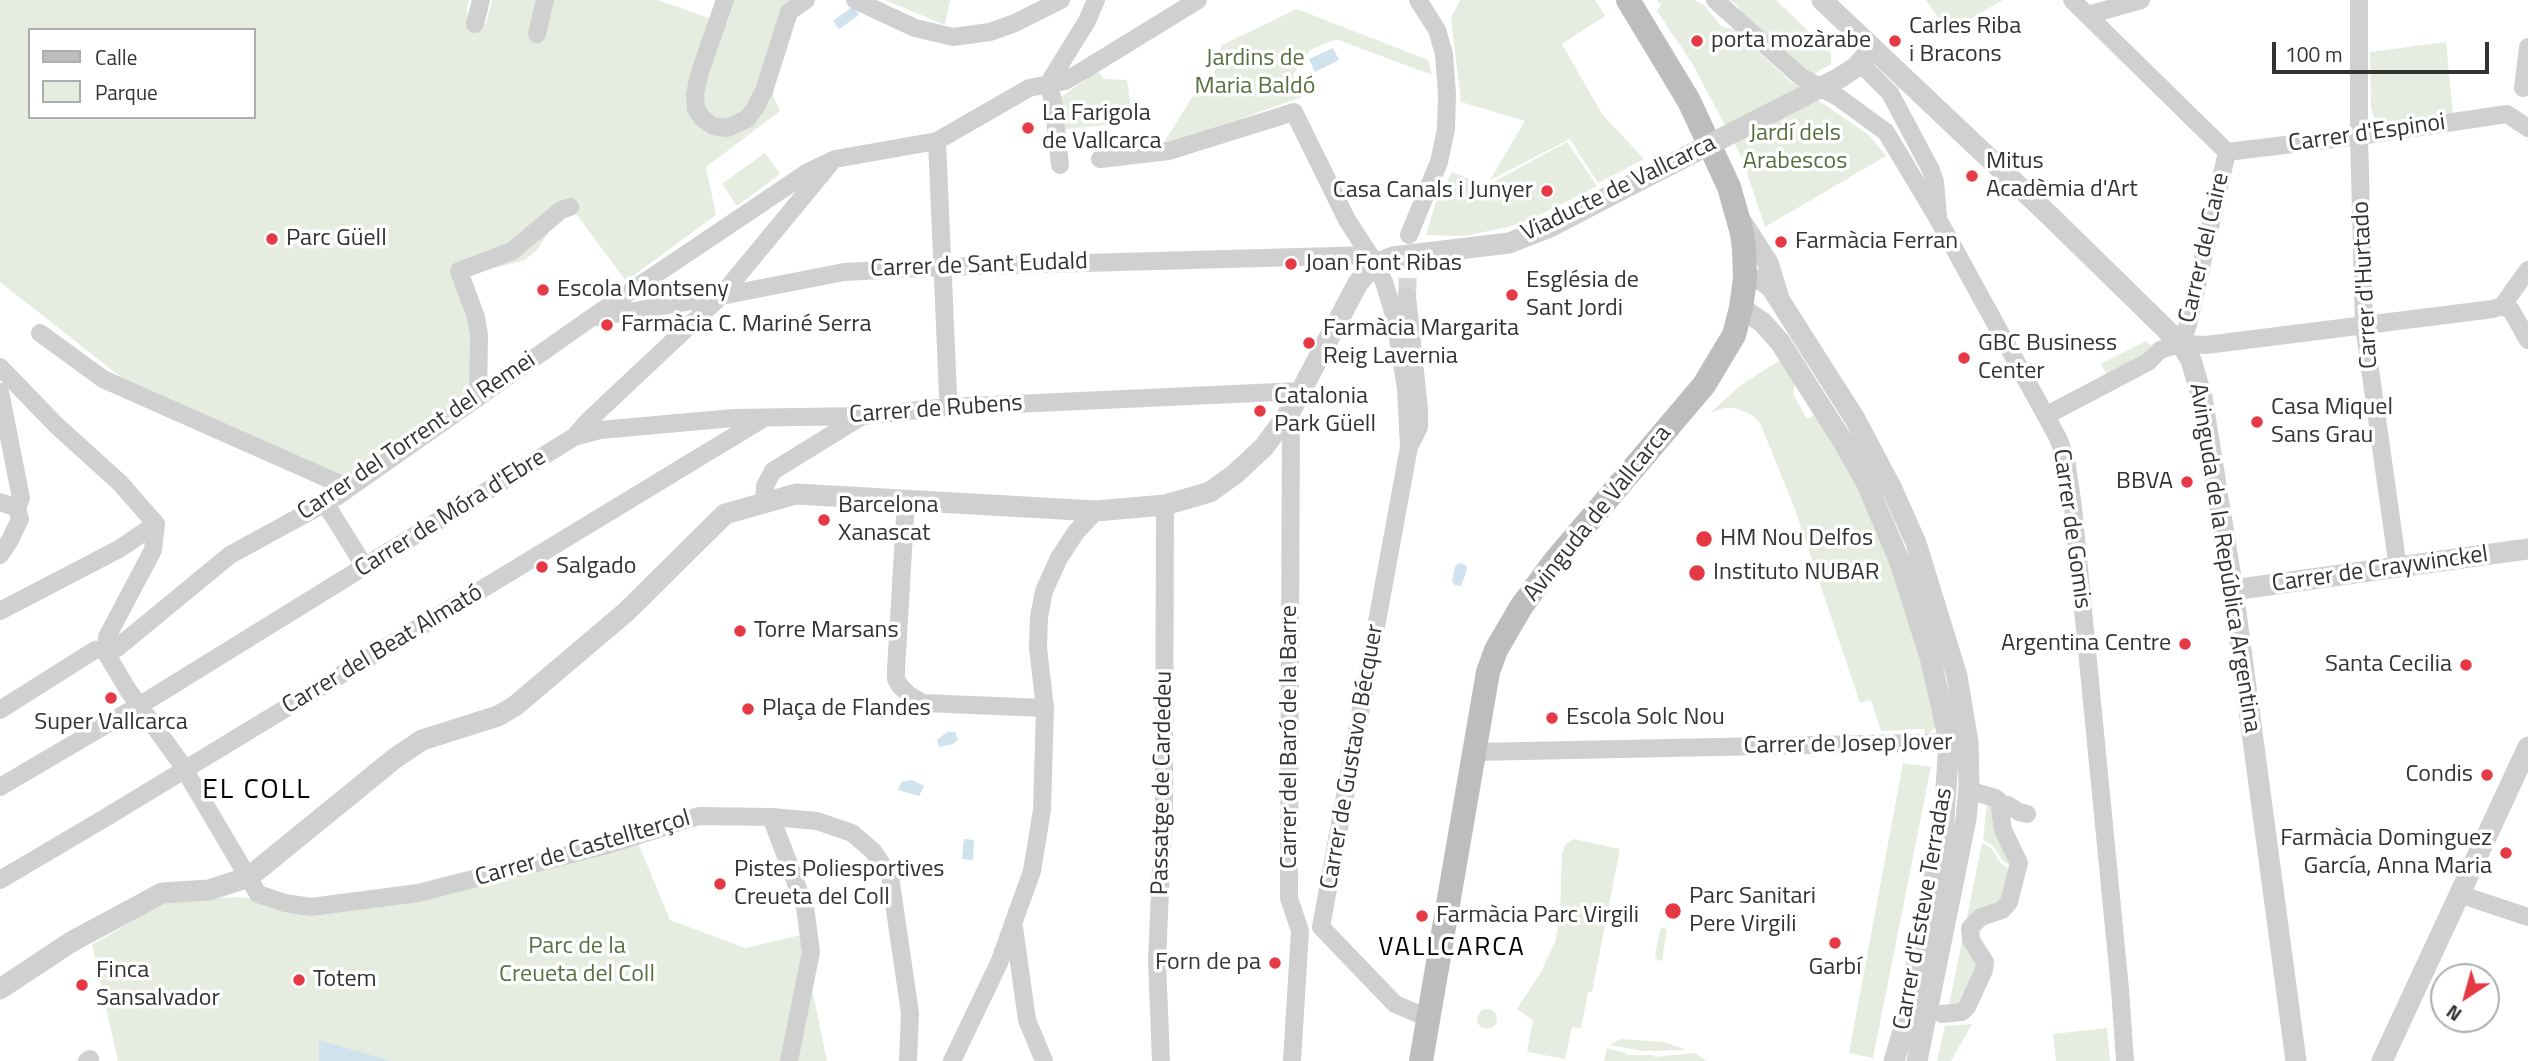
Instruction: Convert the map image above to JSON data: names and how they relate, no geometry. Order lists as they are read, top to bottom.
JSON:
{
  "streets": {
    "main road": ["Avinguda de Vallcarca"],
    "street": [
      "Carrer d'Espinoi",
      "Viaducte de Vallcarca",
      "Carrer del Caire",
      "Carrer de Sant Eudald",
      "Carrer d'Hurtado",
      "Carrer de Rubens",
      "Carrer del Torrent del Remei",
      "Carrer de Móra d'Ebre",
      "Carrer de Gomis",
      "Avinguda de la República Argentina",
      "Carrer de Craywinckel",
      "Carrer del Beat Almató",
      "Carrer del Baró de la Barre",
      "Carrer de Josep Jover",
      "Carrer de Gustavo Bécquer",
      "Passatge de Cardedeu",
      "Carrer de Castellterçol",
      "Carrer d'Esteve Terradas"
    ]
  },
  "crossings": [
    ["Carrer d'Espinoi", "Carrer del Caire"],
    ["Carrer d'Espinoi", "Carrer d'Hurtado"],
    ["Viaducte de Vallcarca", "Carrer de Sant Eudald"],
    ["Viaducte de Vallcarca", "Avinguda de la República Argentina"],
    ["Viaducte de Vallcarca", "Carrer de Gustavo Bécquer"],
    ["Carrer del Caire", "Avinguda de la República Argentina"],
    ["Carrer de Sant Eudald", "Carrer del Torrent del Remei"],
    ["Carrer de Sant Eudald", "Carrer de Móra d'Ebre"],
    ["Carrer de Sant Eudald", "Carrer de Gustavo Bécquer"],
    ["Carrer d'Hurtado", "Carrer de Craywinckel"],
    ["Carrer de Rubens", "Carrer de Móra d'Ebre"],
    ["Carrer de Rubens", "Carrer del Beat Almató"],
    ["Carrer de Rubens", "Carrer del Baró de la Barre"],
    ["Carrer del Torrent del Remei", "Carrer de Móra d'Ebre"],
    ["Carrer del Torrent del Remei", "Carrer de Castellterçol"],
    ["Carrer de Móra d'Ebre", "Carrer de Castellterçol"],
    ["Avinguda de Vallcarca", "Carrer de Josep Jover"],
    ["Avinguda de Vallcarca", "Carrer d'Esteve Terradas"],
    ["Avinguda de la República Argentina", "Carrer de Craywinckel"],
    ["Carrer del Beat Almató", "Carrer de Castellterçol"],
    ["Carrer de Josep Jover", "Carrer d'Esteve Terradas"]
  ],
  "districts": ["EL COLL", "VALLCARCA"],
  "parks": ["Jardins de Maria Baldó", "Jardí dels Arabescos", "Parc de la Creueta del Coll"],
  "places": [
    "porta mozàrabe",
    "Carles Riba i Bracons",
    "La Farigola de Vallcarca",
    "Mitus Acadèmia d'Art",
    "Casa Canals i Junyer",
    "Parc Güell",
    "Farmàcia Ferran",
    "Joan Font Ribas",
    "Escola Montseny",
    "Església de Sant Jordi",
    "Farmàcia C. Mariné Serra",
    "Farmàcia Margarita Reig Lavernia",
    "GBC Business Center",
    "Catalonia Park Güell",
    "Casa Miquel Sans Grau",
    "BBVA",
    "Barcelona Xanascat",
    "HM Nou Delfos",
    "Salgado",
    "Instituto NUBAR",
    "Torre Marsans",
    "Argentina Centre",
    "Santa Cecilia",
    "Super Vallcarca",
    "Plaça de Flandes",
    "Escola Solc Nou",
    "Condis",
    "Farmàcia Dominguez García, Anna Maria",
    "Pistes Poliesportives Creueta del Coll",
    "Parc Sanitari Pere Virgili",
    "Farmàcia Parc Virgili",
    "Garbí",
    "Forn de pa",
    "Totem",
    "Finca Sansalvador"
  ],
  "legend": ["Calle", "Parque"],
  "scale_bar": "100 m",
  "north": "bottom left"
}
